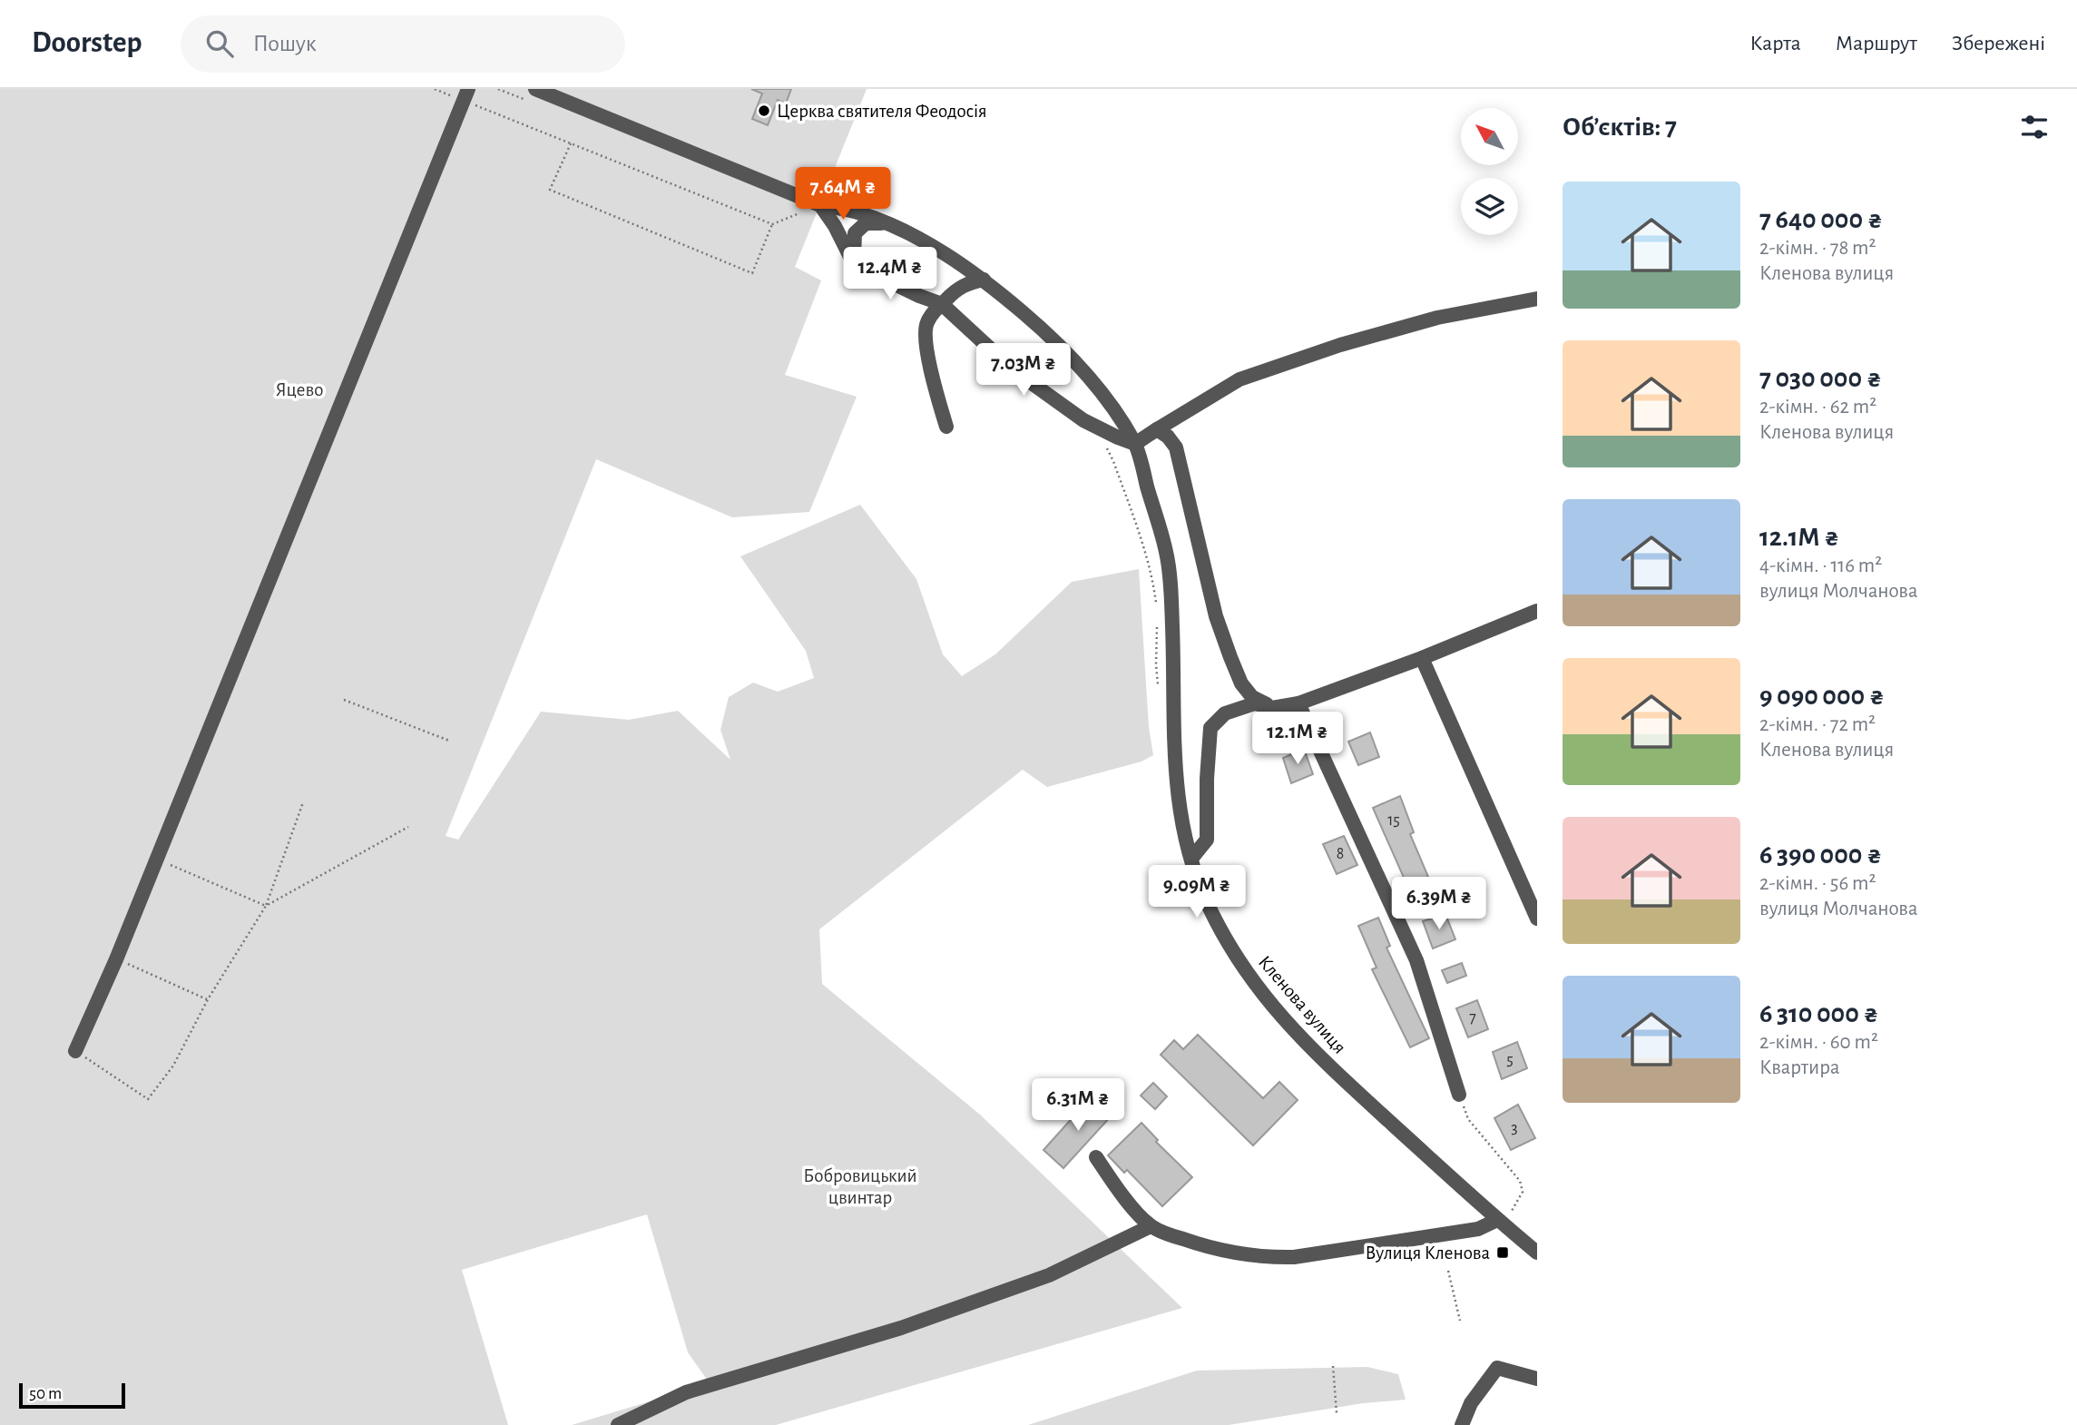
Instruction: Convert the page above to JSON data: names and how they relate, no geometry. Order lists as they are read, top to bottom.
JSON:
{
  "streets": {
    "street": ["Кленова вулиця"]
  },
  "parks": ["Яцево", "Бобровицький цвинтар"],
  "places": {
    "other": ["Церква святителя Феодосія"],
    "transit": ["Вулиця Кленова"]
  },
  "house_numbers": [
    "15",
    "8",
    "7",
    "5",
    "3"
  ],
  "scale_bar": "50 m",
  "north": "top left",
  "page": {
    "header": "Doorstep",
    "search": "Пошук",
    "nav": ["Карта", "Маршрут", "Збережені"],
    "heading": "Об’єктів: 7",
    "list": [
      {
        "name": "7 640 000 ₴",
        "note": "2-кімн. · 78 m² · Кленова вулиця"
      },
      {
        "name": "7 030 000 ₴",
        "note": "2-кімн. · 62 m² · Кленова вулиця"
      },
      {
        "name": "12.1M ₴",
        "note": "4-кімн. · 116 m² · вулиця Молчанова"
      },
      {
        "name": "9 090 000 ₴",
        "note": "2-кімн. · 72 m² · Кленова вулиця"
      },
      {
        "name": "6 390 000 ₴",
        "note": "2-кімн. · 56 m² · вулиця Молчанова"
      },
      {
        "name": "6 310 000 ₴",
        "note": "2-кімн. · 60 m² · Квартира"
      }
    ],
    "price": [
      "7.64M ₴",
      "12.4M ₴",
      "7.03M ₴",
      "12.1M ₴",
      "9.09M ₴",
      "6.39M ₴",
      "6.31M ₴"
    ],
    "scale": "50 m"
  }
}
